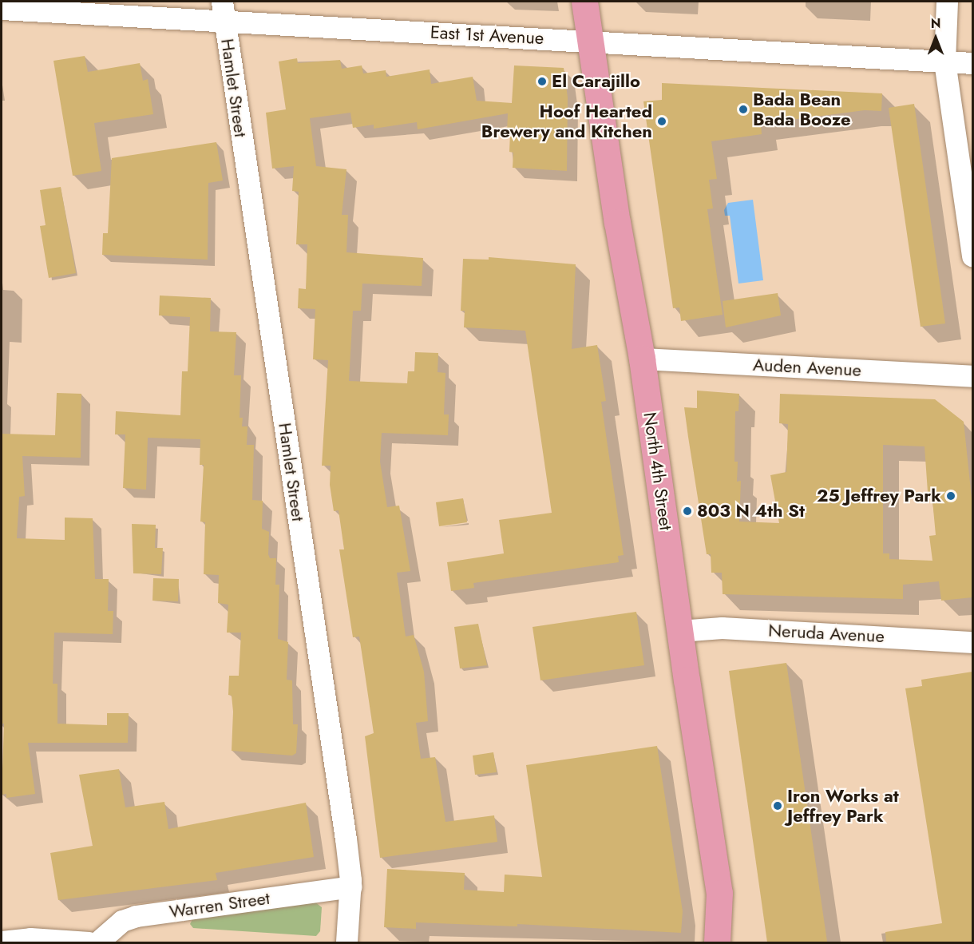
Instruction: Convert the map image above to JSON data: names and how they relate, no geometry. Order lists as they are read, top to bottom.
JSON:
{
  "streets": {
    "main road": ["North 4th Street"],
    "street": [
      "East 1st Avenue",
      "Hamlet Street",
      "Auden Avenue",
      "Neruda Avenue",
      "Warren Street"
    ]
  },
  "crossings": [
    ["East 1st Avenue", "Hamlet Street"],
    ["East 1st Avenue", "North 4th Street"],
    ["Hamlet Street", "Warren Street"],
    ["Auden Avenue", "North 4th Street"],
    ["North 4th Street", "Neruda Avenue"]
  ],
  "places": [
    "El Carajillo",
    "Bada Bean Bada Booze",
    "Hoof Hearted Brewery and Kitchen",
    "25 Jeffrey Park",
    "803 N 4th St",
    "Iron Works at Jeffrey Park"
  ],
  "north": "top"
}
